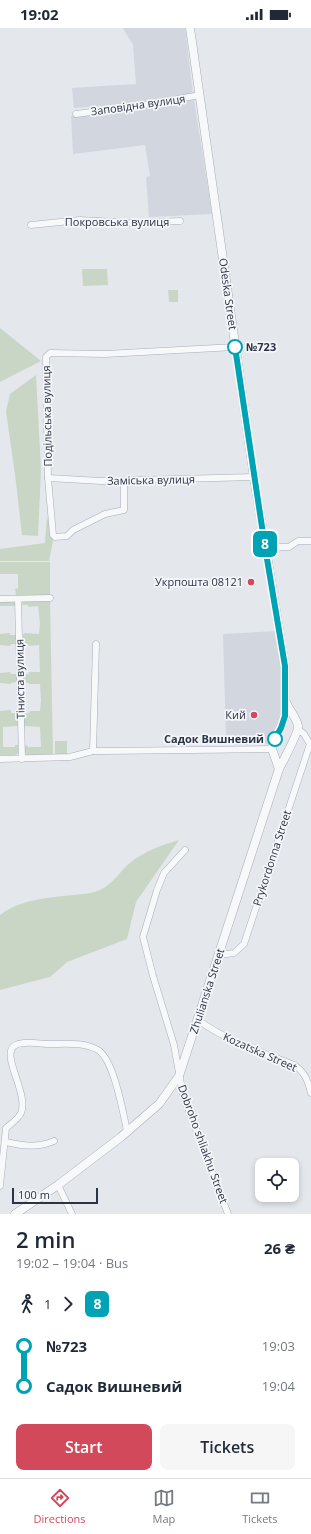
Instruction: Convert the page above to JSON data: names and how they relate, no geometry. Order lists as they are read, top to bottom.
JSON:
{
  "streets": {
    "street": [
      "Заповідна вулиця",
      "Покровська вулиця",
      "Odeska Street",
      "Подільська вулиця",
      "Заміська вулиця",
      "Тіниста вулиця",
      "Prykordonna Street",
      "Zhulianska Street",
      "Kozatska Street",
      "Dobroho shliakhu Street"
    ]
  },
  "crossings": [
    ["Заповідна вулиця", "Odeska Street"],
    ["Odeska Street", "Подільська вулиця"],
    ["Odeska Street", "Заміська вулиця"],
    ["Подільська вулиця", "Заміська вулиця"],
    ["Prykordonna Street", "Zhulianska Street"],
    ["Zhulianska Street", "Kozatska Street"],
    ["Zhulianska Street", "Dobroho shliakhu Street"]
  ],
  "places": [
    "№723",
    "Укрпошта 08121",
    "Кий",
    "Садок Вишневий"
  ],
  "lines": ["bus line 8"],
  "scale_bar": "100 m",
  "page": {
    "status": "19:02",
    "on_map": "8",
    "scale": "100 m",
    "heading": ["2 min", "19:02 – 19:04 · Bus", "26 ₴"],
    "legs": ["1", "8"],
    "list": [
      {
        "name": "№723",
        "value": "19:03"
      },
      {
        "name": "Садок Вишневий",
        "value": "19:04"
      }
    ],
    "buttons": ["Start", "Tickets"],
    "tabs": ["Directions", "Map", "Tickets"]
  }
}
